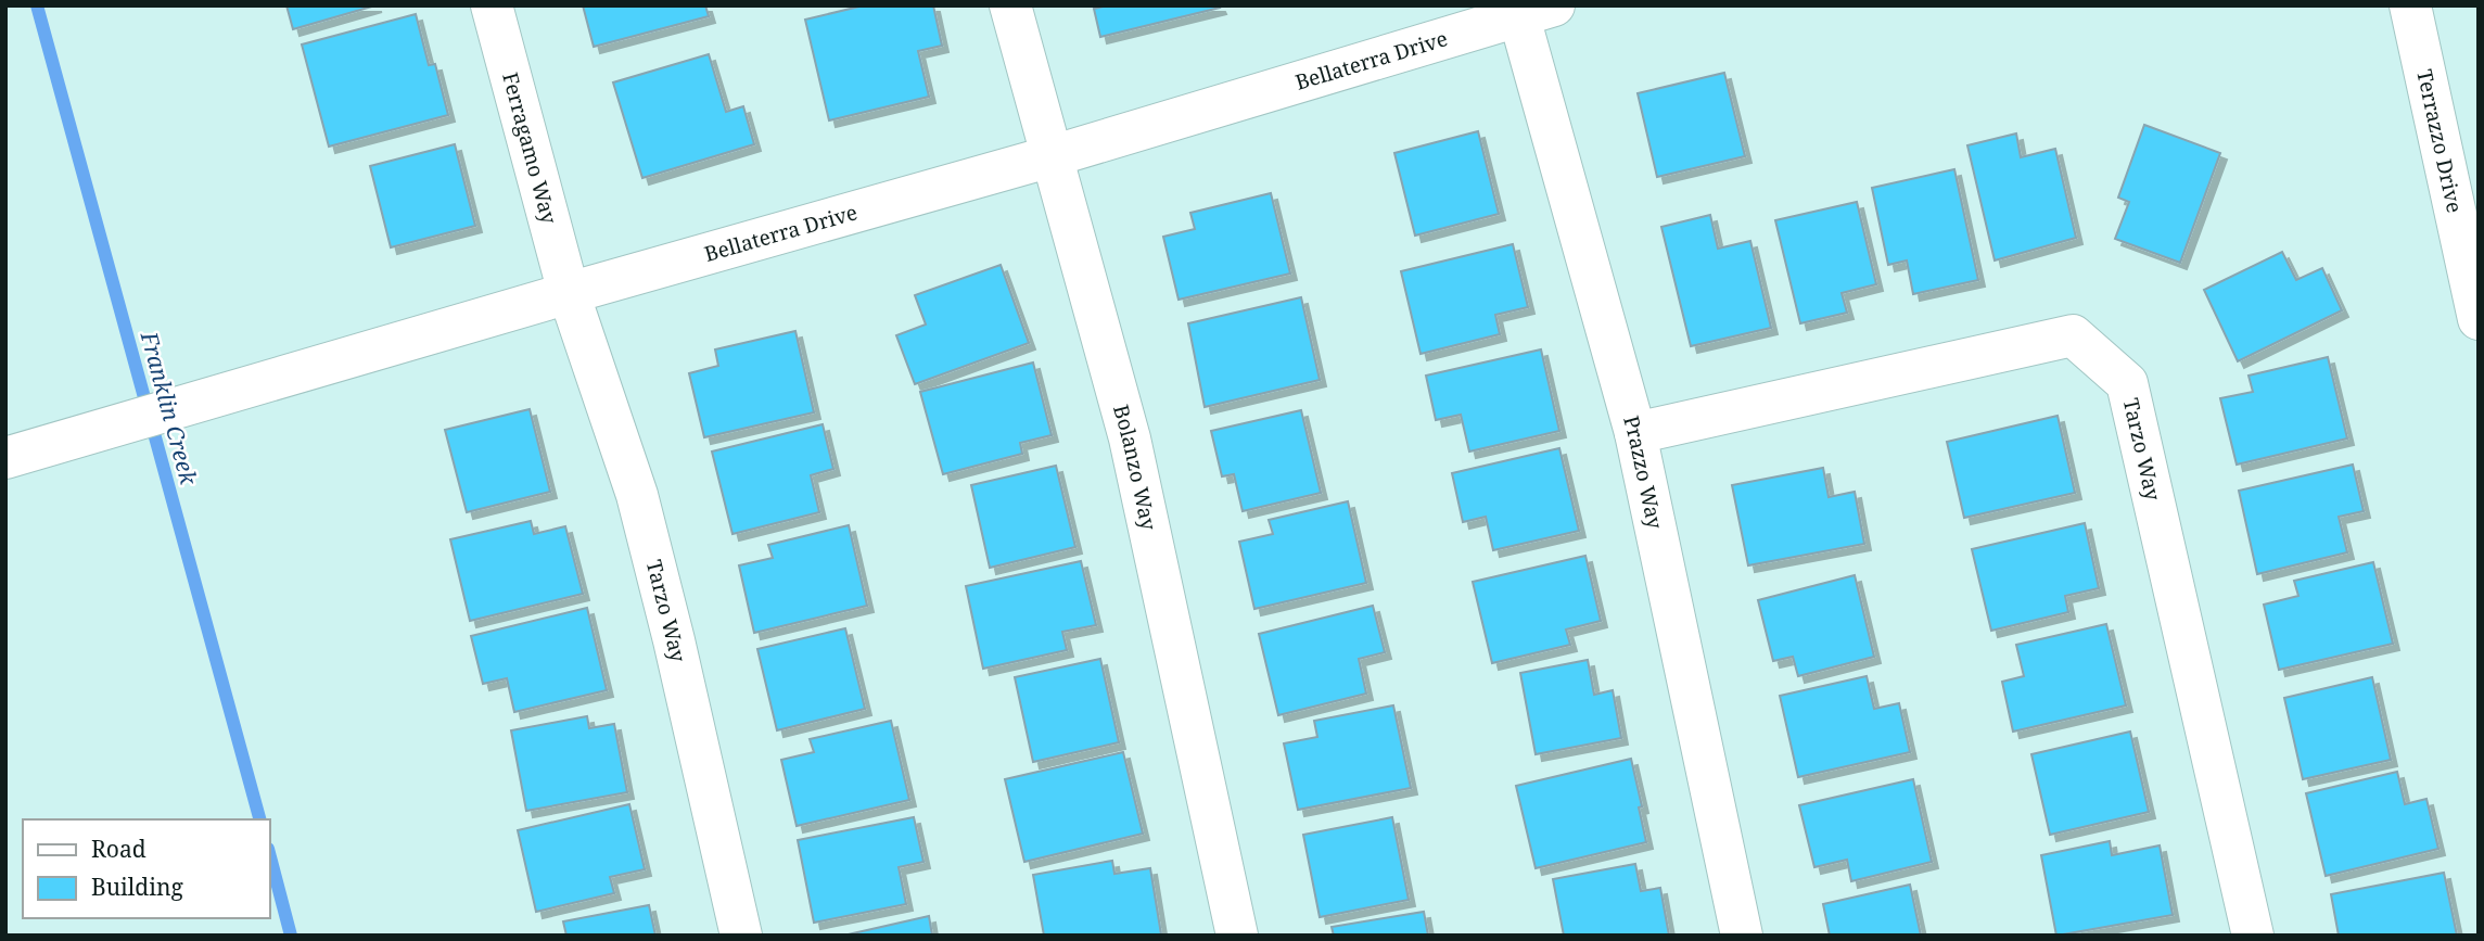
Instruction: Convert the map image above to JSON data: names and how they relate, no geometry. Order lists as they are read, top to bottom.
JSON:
{
  "streets": {
    "street": [
      "Bellaterra Drive",
      "Terrazzo Drive",
      "Ferragamo Way",
      "Tarzo Way",
      "Bolanzo Way",
      "Prazzo Way"
    ]
  },
  "crossings": [
    ["Bellaterra Drive", "Ferragamo Way"],
    ["Bellaterra Drive", "Tarzo Way"],
    ["Bellaterra Drive", "Bolanzo Way"],
    ["Bellaterra Drive", "Prazzo Way"],
    ["Ferragamo Way", "Tarzo Way"],
    ["Tarzo Way", "Prazzo Way"]
  ],
  "water": ["Franklin Creek"],
  "legend": ["Road", "Building"]
}
